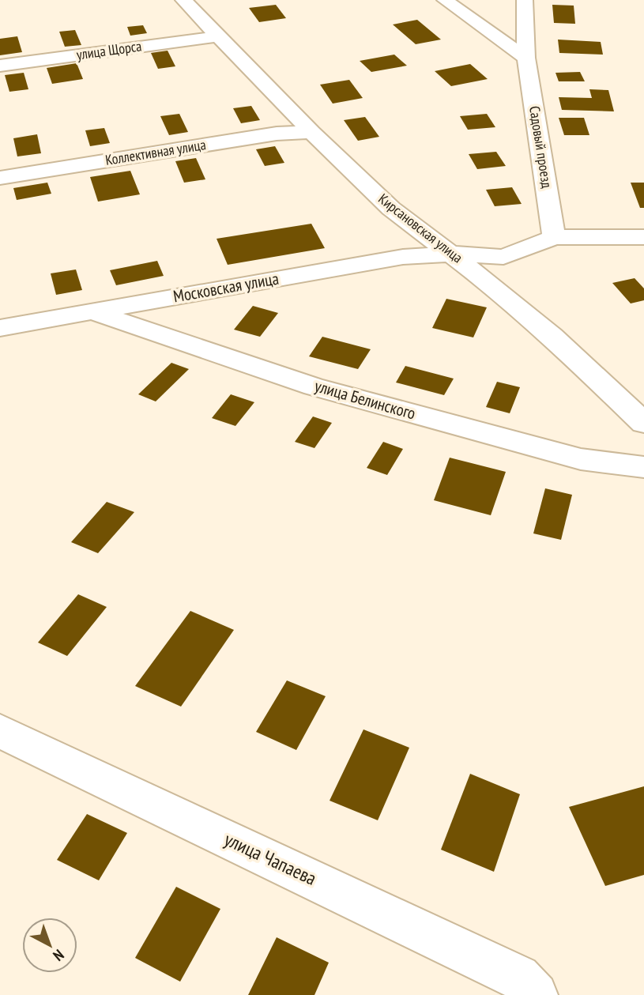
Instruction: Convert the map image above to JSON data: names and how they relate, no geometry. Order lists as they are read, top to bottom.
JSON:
{
  "streets": {
    "street": [
      "улица Щорса",
      "Садовый проезд",
      "Коллективная улица",
      "Кирсановская улица",
      "Московская улица",
      "улица Белинского",
      "улица Чапаева"
    ]
  },
  "crossings": [
    ["улица Щорса", "Кирсановская улица"],
    ["Коллективная улица", "Кирсановская улица"],
    ["Кирсановская улица", "Московская улица"],
    ["Московская улица", "улица Белинского"]
  ],
  "north": "bottom right"
}
